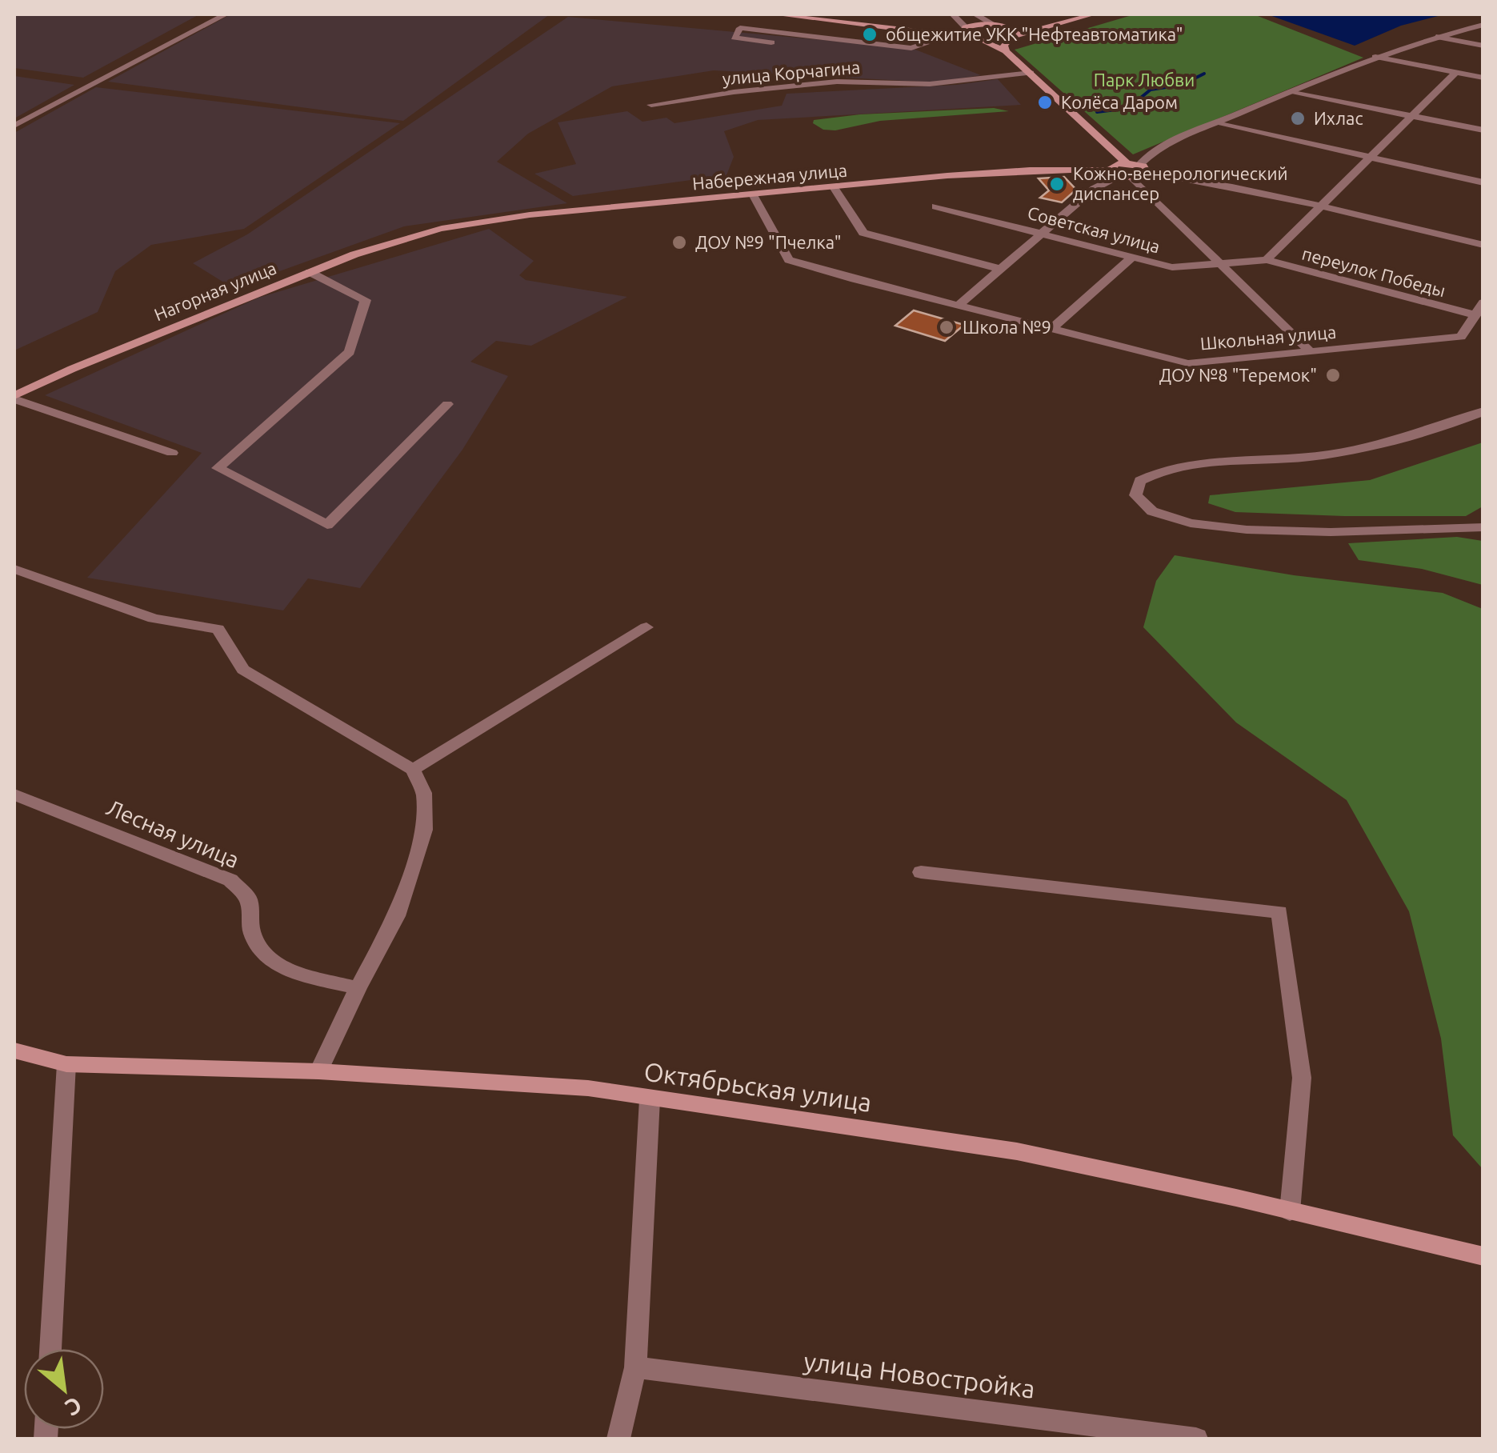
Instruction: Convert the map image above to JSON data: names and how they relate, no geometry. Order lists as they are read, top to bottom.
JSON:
{
  "streets": {
    "main road": ["Набережная улица", "Нагорная улица", "Октябрьская улица"],
    "street": [
      "улица Корчагина",
      "Советская улица",
      "переулок Победы",
      "Школьная улица",
      "Лесная улица",
      "улица Новостройка"
    ]
  },
  "crossings": [
    ["Набережная улица", "Нагорная улица"],
    ["Набережная улица", "Школьная улица"],
    ["Советская улица", "переулок Победы"],
    ["переулок Победы", "Школьная улица"]
  ],
  "parks": ["Парк Любви"],
  "places": [
    "общежитие УКК \"Нефтеавтоматика\"",
    "Колёса Даром",
    "Ихлас",
    "Кожно-венерологический диспансер",
    "ДОУ №9 \"Пчелка\"",
    "Школа №9",
    "ДОУ №8 \"Теремок\""
  ],
  "north": "bottom right"
}
